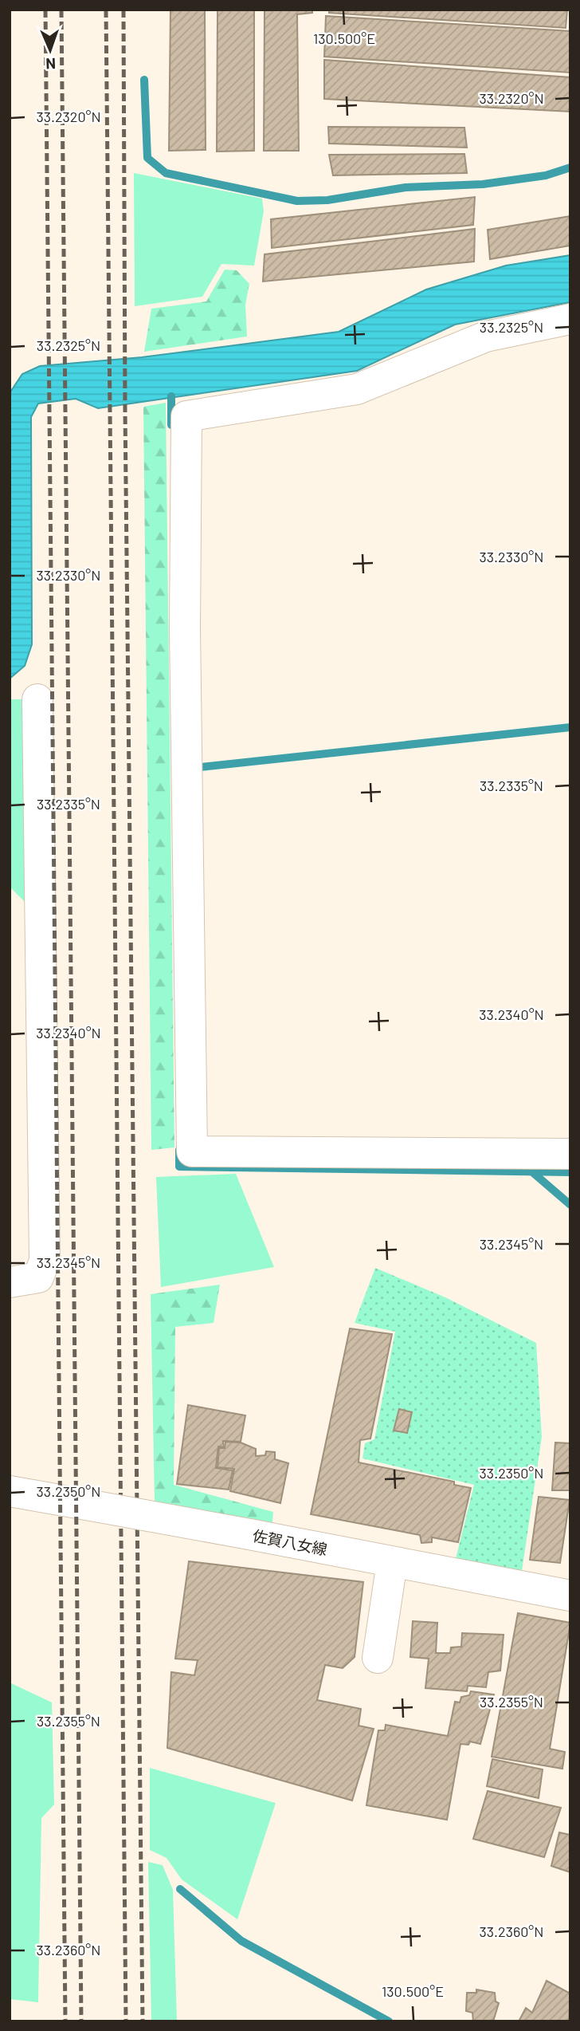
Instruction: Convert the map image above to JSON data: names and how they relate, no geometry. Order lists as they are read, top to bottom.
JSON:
{
  "streets": {
    "street": ["佐賀八女線"]
  },
  "north": "bottom",
  "coordinates": [
    "130.500°E",
    "33.2320°N",
    "33.2325°N",
    "33.2330°N",
    "33.2335°N",
    "33.2340°N",
    "33.2345°N",
    "33.2350°N",
    "33.2355°N",
    "33.2360°N"
  ]
}
